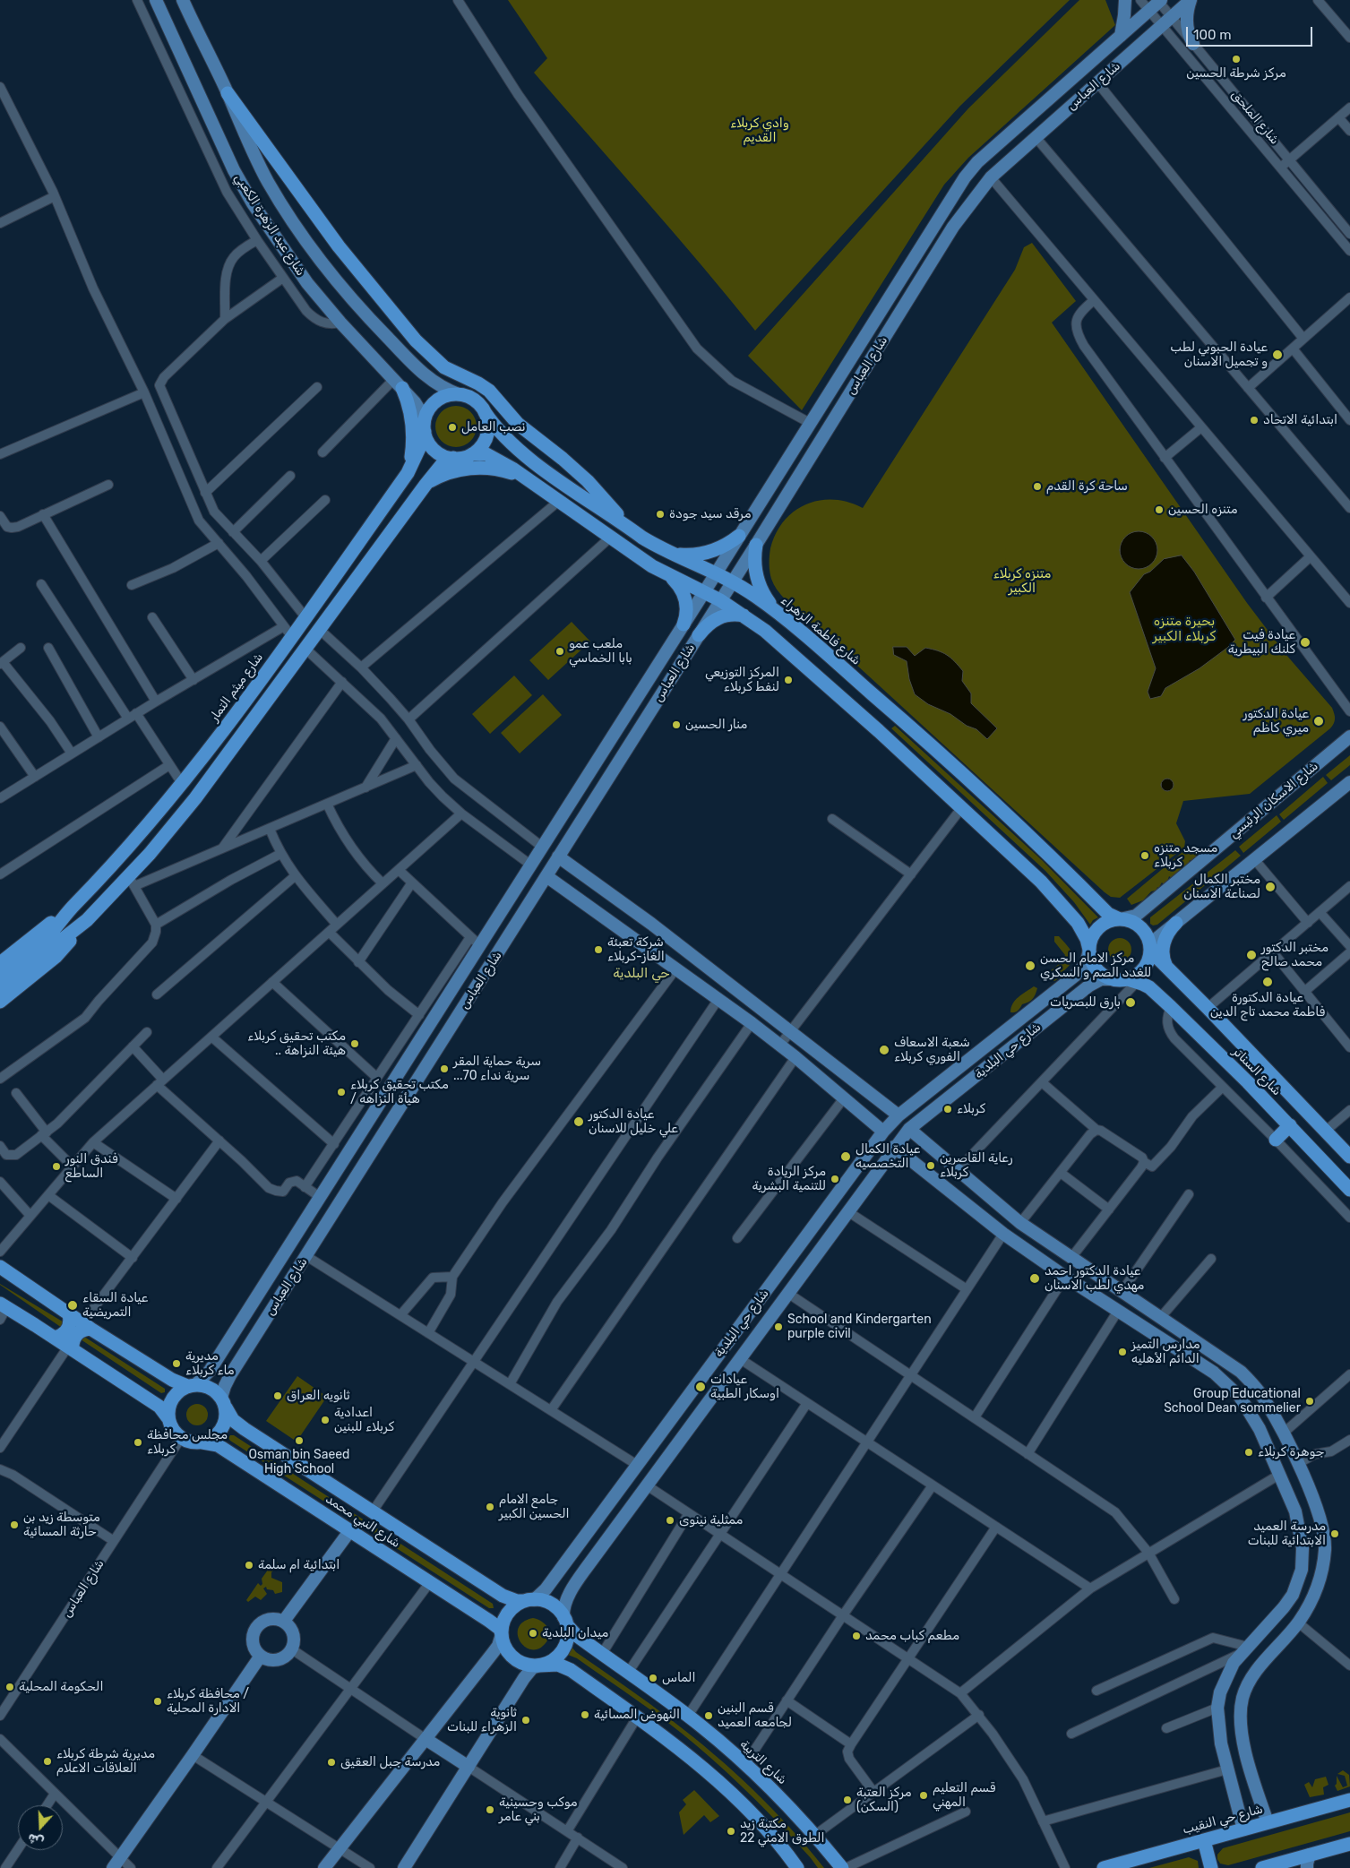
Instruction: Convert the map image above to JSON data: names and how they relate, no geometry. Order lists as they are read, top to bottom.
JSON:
{
  "streets": {
    "highway": [
      "شارع فاطمة الزهراء",
      "شارع ميثم التمار",
      "شارع السناتر",
      "شارع النبي محمد",
      "شارع التربية",
      "شارع حي النقيب"
    ],
    "main road": [
      "شارع العباس",
      "شارع عبد الزهرة الكعبي",
      "شارع الاسكان الرئيسي",
      "شارع حي البلدية"
    ],
    "street": ["شارع الملحق"]
  },
  "crossings": [
    ["شارع العباس", "شارع الملحق"],
    ["شارع العباس", "شارع فاطمة الزهراء"],
    ["شارع العباس", "شارع النبي محمد"],
    ["شارع عبد الزهرة الكعبي", "شارع فاطمة الزهراء"],
    ["شارع عبد الزهرة الكعبي", "شارع ميثم التمار"],
    ["شارع فاطمة الزهراء", "شارع ميثم التمار"],
    ["شارع فاطمة الزهراء", "شارع الاسكان الرئيسي"],
    ["شارع فاطمة الزهراء", "شارع حي البلدية"],
    ["شارع فاطمة الزهراء", "شارع السناتر"],
    ["شارع الاسكان الرئيسي", "شارع حي البلدية"],
    ["شارع الاسكان الرئيسي", "شارع السناتر"],
    ["شارع حي البلدية", "شارع السناتر"],
    ["شارع حي البلدية", "شارع النبي محمد"],
    ["شارع حي البلدية", "شارع التربية"],
    ["شارع النبي محمد", "شارع التربية"]
  ],
  "districts": ["حي البلدية"],
  "water": ["بحيرة متنزه كربلاء الكبير"],
  "parks": ["وادي كربلاء القديم", "متنزه كربلاء الكبير"],
  "places": [
    "مركز شرطة الحسين",
    "عيادة الحبوبي لطب و تجميل الاسنان",
    "ابتدائية الاتحاد",
    "نصب العامل",
    "ساحة كرة القدم",
    "متنزه الحسين",
    "مرقد سيد جودة",
    "عيادة فيت كلنك البيطرية",
    "ملعب عمو بابا الخماسي",
    "المركز التوزيعي لنفط كربلاء",
    "عيادة الدكتور ميري كاظم",
    "منار الحسين",
    "مسجد متنزه كربلاء",
    "مختبر الكمال لصناعة الاسنان",
    "شركة تعبئة الغاز-كربلاء",
    "مختبر الدكتور محمد صالح",
    "مركز الامام الحسن للغدد الصم و السكري",
    "عيادة الدكتورة فاطمة محمد تاج الدين",
    "بارق للبصريات",
    "مكتب تحقيق كربلاء .. هيئة النزاهة",
    "شعبة الاسعاف الفوري كربلاء",
    "سرية حماية المقر ...سرية نداء 70",
    "مكتب تحقيق كربلاء / هيأة النزاهه",
    "كربلاء",
    "عيادة الدكتور علي خليل للاسنان",
    "عيادة الكمال التخصصيه",
    "رعاية القاصرين كربلاء",
    "فندق النور الساطع",
    "مركز الريادة للتنمية البشرية",
    "عيادة الدكتور احمد مهدي لطب الاسنان",
    "عيادة السقاء التمريضية",
    "School and Kindergarten purple civil",
    "مدارس التميز الدائم الأهليه",
    "مديرية ماء كربلاء",
    "عيادات اوسكار الطبية",
    "ثانويه العراق",
    "Group Educational School Dean sommelier",
    "اعدادية كربلاء للبنين",
    "Osman bin Saeed High School",
    "مجلس محافظة كربلاء",
    "جوهرة كربلاء",
    "جامع الامام الحسين الكبير",
    "ممثلية نينوى",
    "متوسطة زيد بن حارثة المسائية",
    "مدرسة العميد الابتدائية للبنات",
    "ابتدائية ام سلمة",
    "ميدان البلدية",
    "مطعم كباب محمد",
    "الماس",
    "الحكومة المحلية",
    "محافظة كربلاء / الادارة المحلية",
    "النهوض المسائية",
    "قسم البنين لجامعه العميد",
    "ثانوية الزهراء للبنات",
    "مديرية شرطة كربلاء العلاقات الاعلام",
    "مدرسة جبل العقيق",
    "قسم التعليم المهني",
    "مركز العتبة (السكن)",
    "موكب وحسينية بني عامر",
    "مكتبة زيد الطوق الامني 22"
  ],
  "scale_bar": "100 m",
  "north": "bottom"
}
